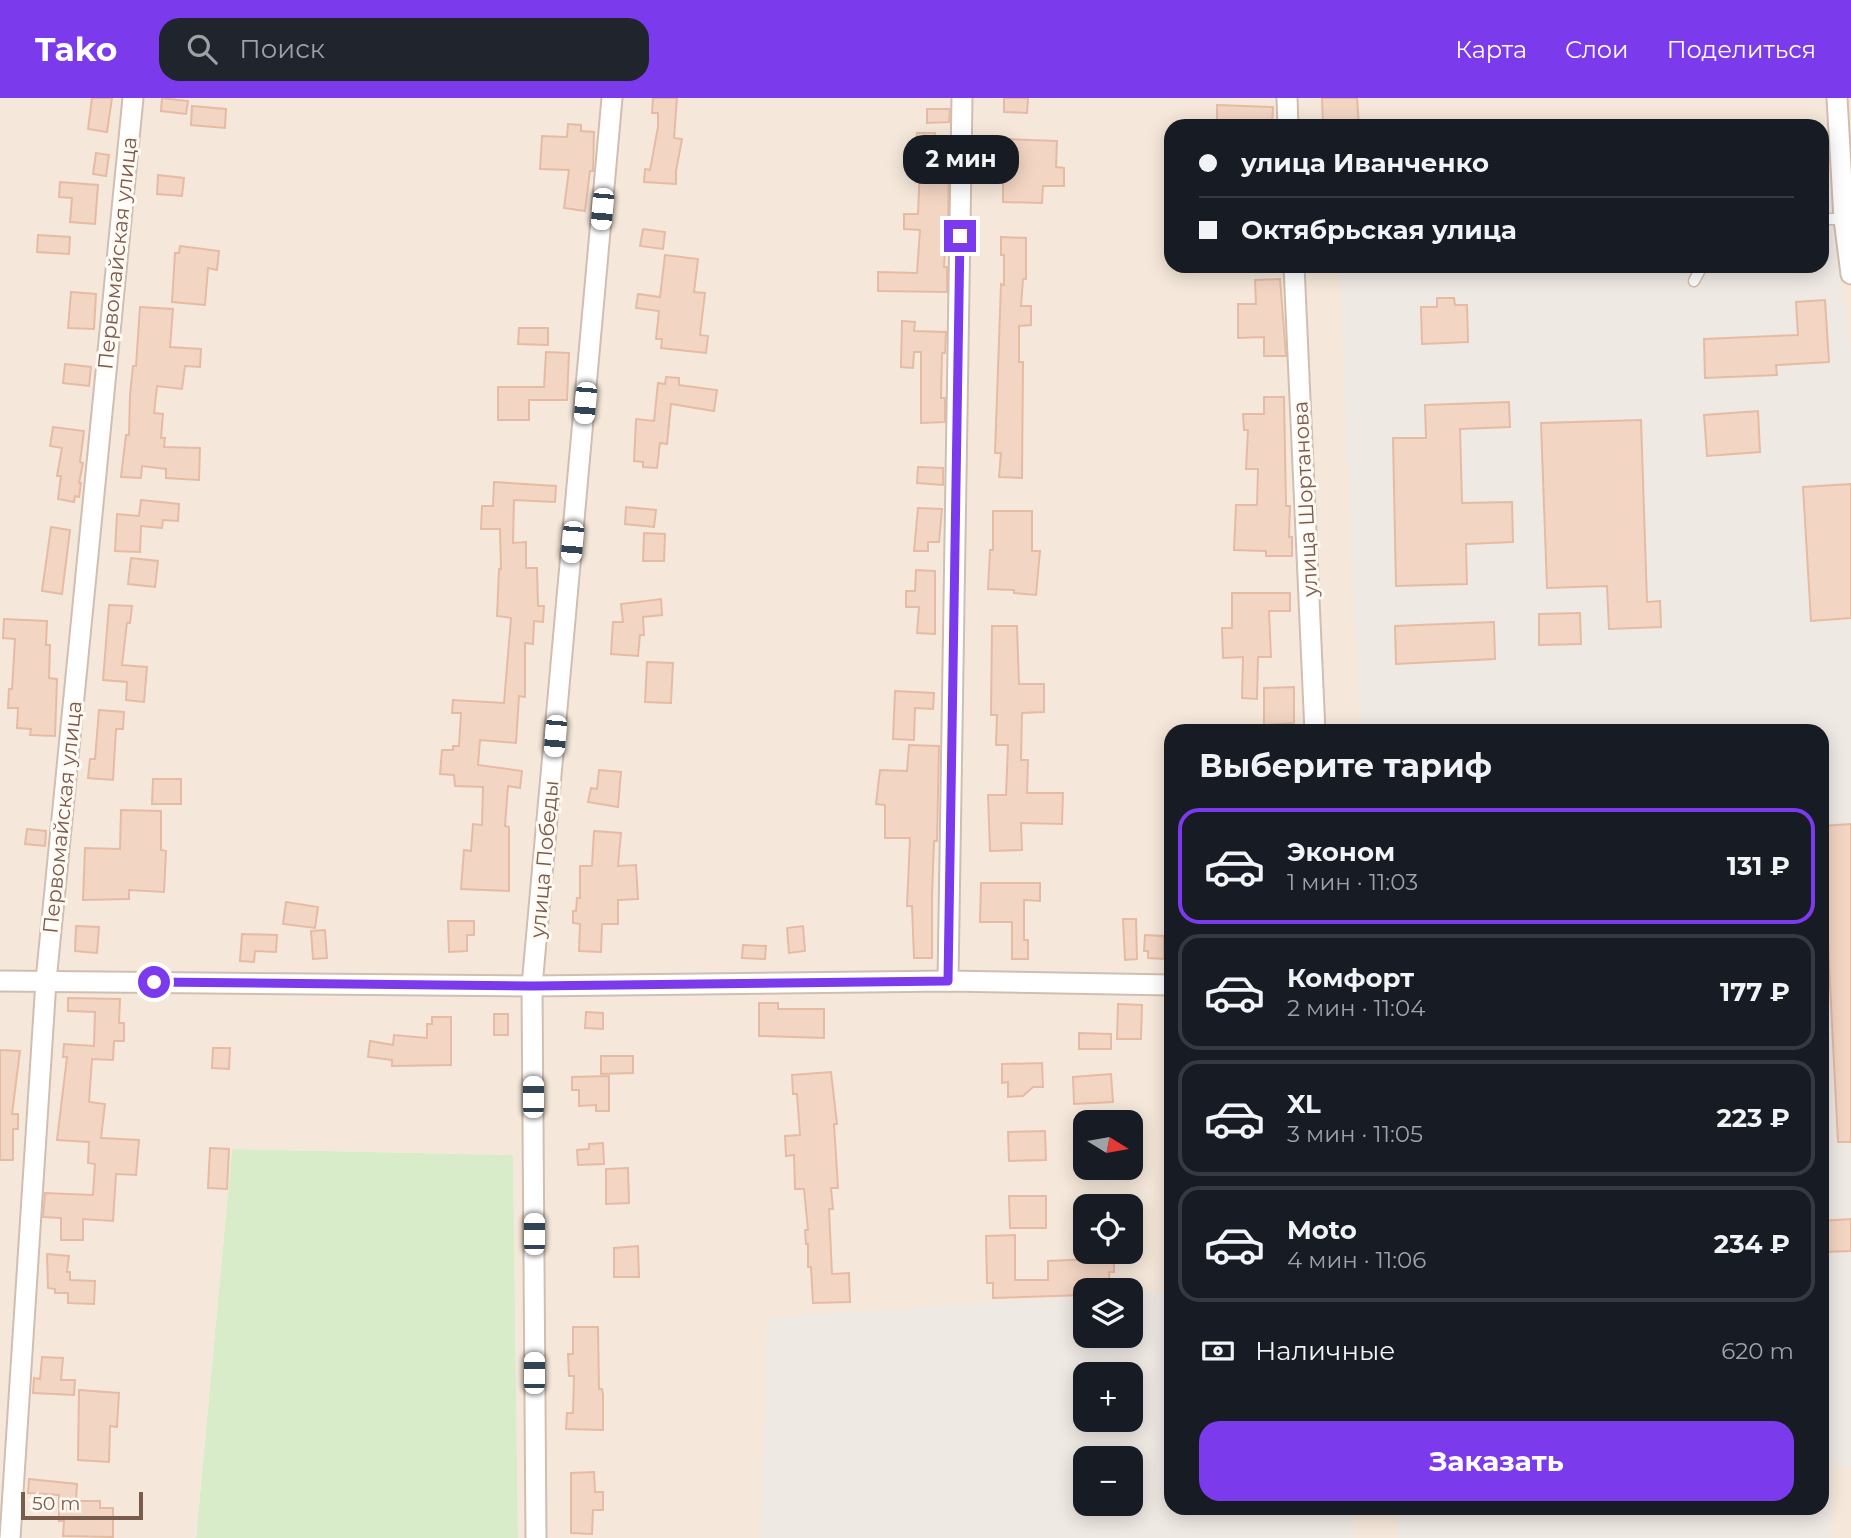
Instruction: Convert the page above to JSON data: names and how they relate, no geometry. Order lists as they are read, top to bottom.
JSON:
{
  "streets": {
    "street": ["Первомайская улица", "улица Шортанова", "улица Победы"]
  },
  "scale_bar": "50 m",
  "north": "right",
  "page": {
    "header": "Tako",
    "search": "Поиск",
    "nav": ["Карта", "Слои", "Поделиться"],
    "banner": ["улица Иванченко", "Октябрьская улица"],
    "bubble": "2 мин",
    "heading": "Выберите тариф",
    "list": [
      {
        "name": "Эконом",
        "note": "1 мин · 11:03",
        "value": "131 ₽"
      },
      {
        "name": "Комфорт",
        "note": "2 мин · 11:04",
        "value": "177 ₽"
      },
      {
        "name": "XL",
        "note": "3 мин · 11:05",
        "value": "223 ₽"
      },
      {
        "name": "Moto",
        "note": "4 мин · 11:06",
        "value": "234 ₽"
      }
    ],
    "map_buttons": ["+", "−"],
    "pay": ["Наличные", "620 m"],
    "buttons": "Заказать",
    "scale": "50 m"
  }
}
